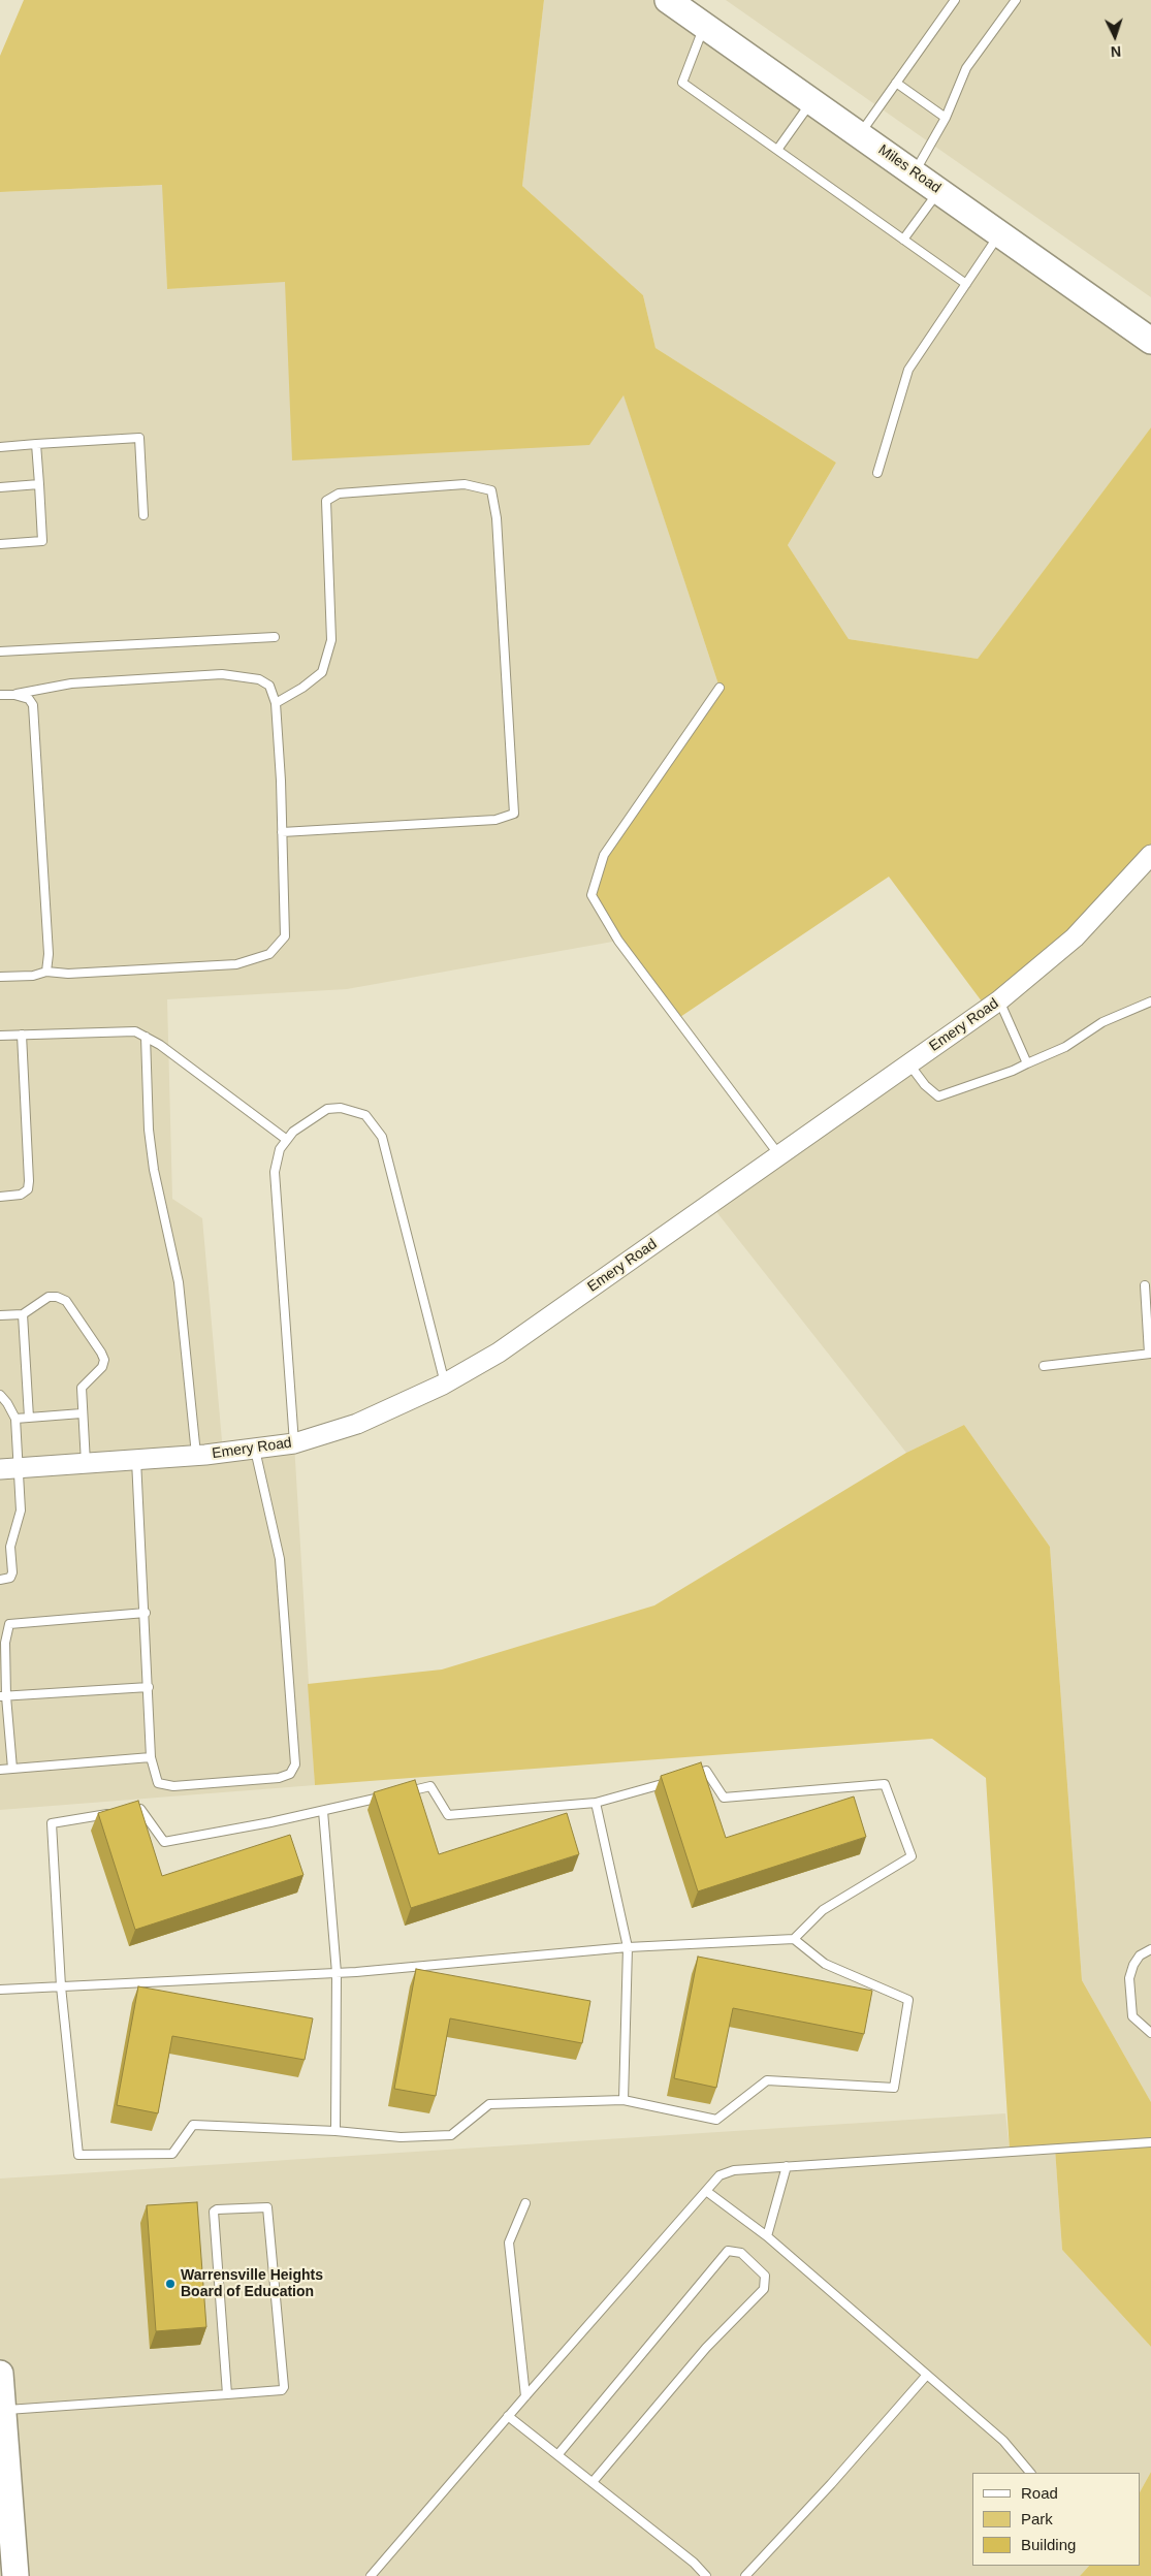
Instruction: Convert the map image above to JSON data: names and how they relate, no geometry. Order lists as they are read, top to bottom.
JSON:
{
  "streets": {
    "main road": ["Miles Road"],
    "street": ["Emery Road"]
  },
  "places": ["Warrensville Heights Board of Education"],
  "legend": ["Road", "Park", "Building"],
  "north": "bottom"
}
